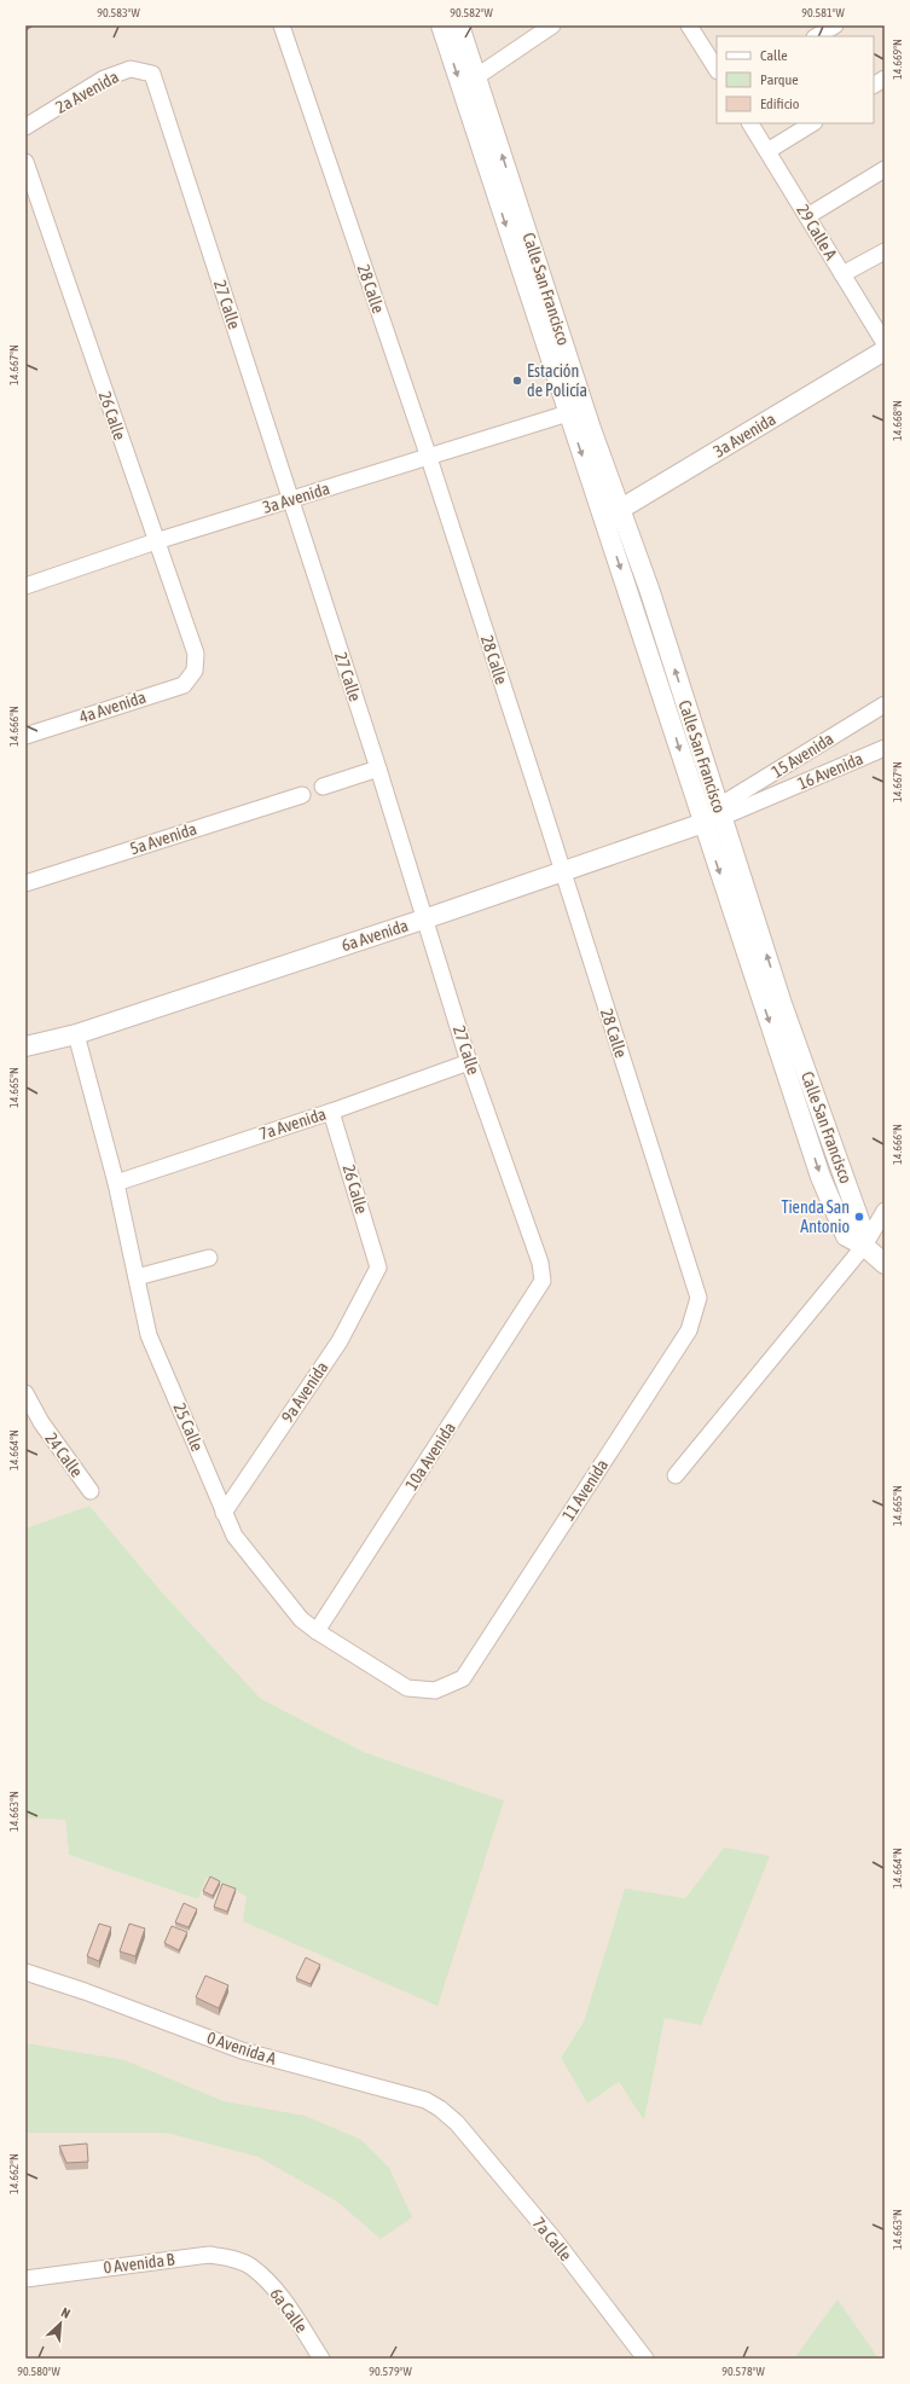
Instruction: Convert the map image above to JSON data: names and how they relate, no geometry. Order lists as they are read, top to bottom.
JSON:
{
  "streets": {
    "street": [
      "2a Avenida",
      "29 Calle A",
      "28 Calle",
      "Calle San Francisco",
      "27 Calle",
      "26 Calle",
      "3a Avenida",
      "4a Avenida",
      "15 Avenida",
      "16 Avenida",
      "5a Avenida",
      "6a Avenida",
      "7a Avenida",
      "9a Avenida",
      "25 Calle",
      "24 Calle",
      "10a Avenida",
      "11 Avenida",
      "0 Avenida A",
      "7a Calle",
      "0 Avenida B",
      "6a Calle"
    ]
  },
  "crossings": [
    ["2a Avenida", "27 Calle"],
    ["28 Calle", "3a Avenida"],
    ["28 Calle", "6a Avenida"],
    ["28 Calle", "11 Avenida"],
    ["Calle San Francisco", "3a Avenida"],
    ["Calle San Francisco", "15 Avenida"],
    ["Calle San Francisco", "16 Avenida"],
    ["Calle San Francisco", "6a Avenida"],
    ["27 Calle", "3a Avenida"],
    ["27 Calle", "6a Avenida"],
    ["27 Calle", "7a Avenida"],
    ["27 Calle", "10a Avenida"],
    ["26 Calle", "3a Avenida"],
    ["26 Calle", "4a Avenida"],
    ["26 Calle", "7a Avenida"],
    ["26 Calle", "9a Avenida"],
    ["15 Avenida", "16 Avenida"],
    ["15 Avenida", "6a Avenida"],
    ["16 Avenida", "6a Avenida"],
    ["6a Avenida", "25 Calle"],
    ["7a Avenida", "25 Calle"],
    ["9a Avenida", "25 Calle"],
    ["25 Calle", "10a Avenida"],
    ["25 Calle", "11 Avenida"],
    ["0 Avenida A", "7a Calle"],
    ["0 Avenida B", "6a Calle"]
  ],
  "places": ["Estación de Policía", "Tienda San Antonio"],
  "legend": ["Calle", "Parque", "Edificio"],
  "north": "top right",
  "coordinates": [
    "90.583°W",
    "90.582°W",
    "90.581°W",
    "14.669°N",
    "14.667°N",
    "14.668°N",
    "14.666°N",
    "14.665°N",
    "14.664°N",
    "14.663°N",
    "14.662°N",
    "90.580°W",
    "90.579°W",
    "90.578°W"
  ]
}
